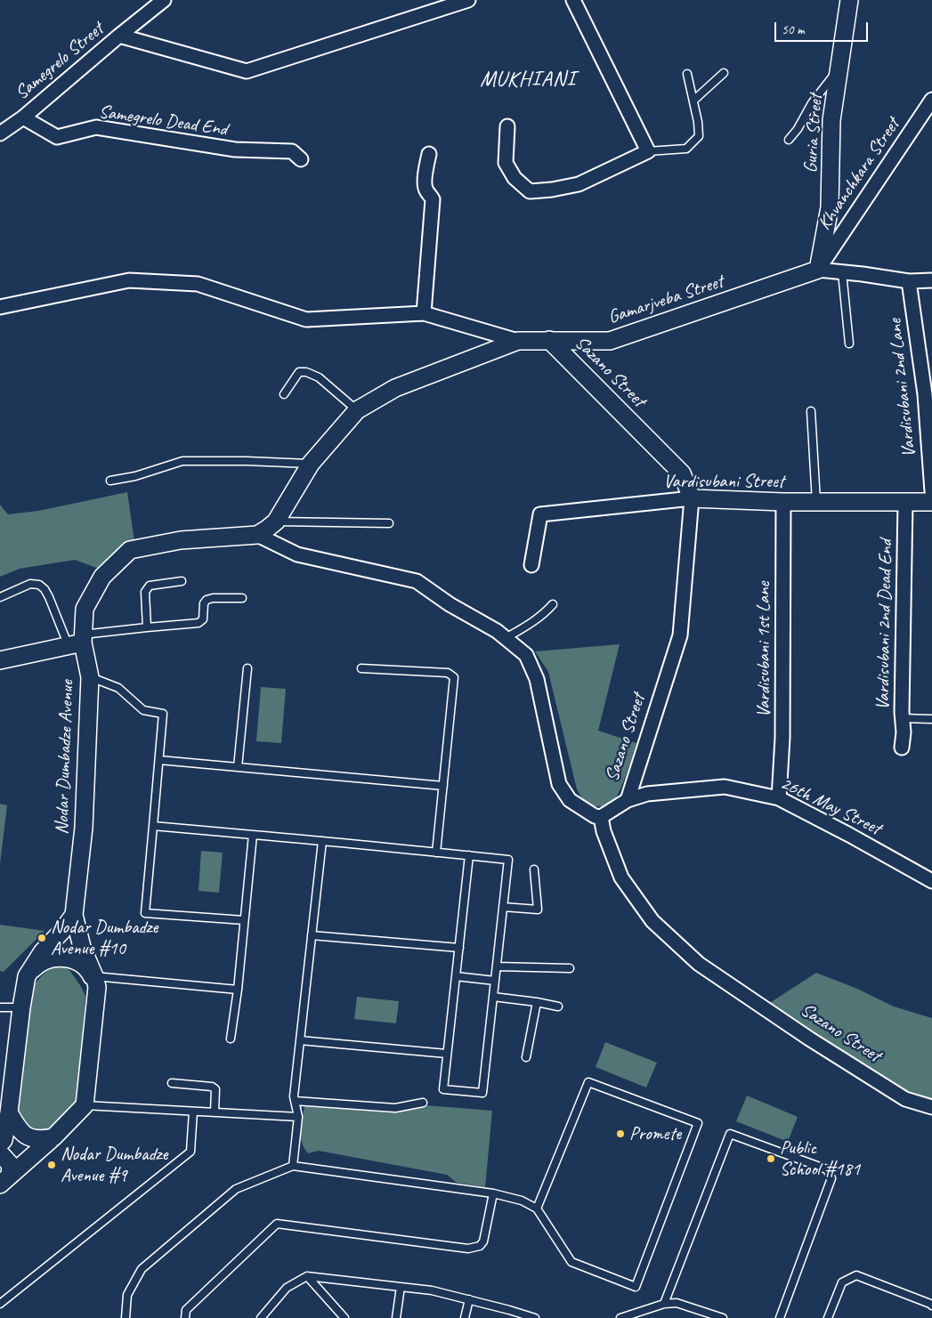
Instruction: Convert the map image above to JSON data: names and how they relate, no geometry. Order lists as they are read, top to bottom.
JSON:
{
  "streets": {
    "street": [
      "Samegrelo Street",
      "Samegrelo Dead End",
      "Guria Street",
      "Khvanchkara Street",
      "Gamarjveba Street",
      "Sazano Street",
      "Vardisubani 2nd Lane",
      "Vardisubani Street",
      "Vardisubani 2nd Dead End",
      "Vardisubani 1st Lane",
      "Nodar Dumbadze Avenue",
      "26th May Street"
    ]
  },
  "crossings": [
    ["Samegrelo Street", "Samegrelo Dead End"],
    ["Guria Street", "Khvanchkara Street"],
    ["Guria Street", "Gamarjveba Street"],
    ["Khvanchkara Street", "Gamarjveba Street"],
    ["Gamarjveba Street", "Sazano Street"],
    ["Sazano Street", "Vardisubani Street"],
    ["Sazano Street", "26th May Street"],
    ["Vardisubani Street", "Vardisubani 2nd Dead End"],
    ["Vardisubani Street", "Vardisubani 1st Lane"],
    ["Vardisubani 1st Lane", "26th May Street"]
  ],
  "districts": ["MUKHIANI"],
  "places": [
    "Nodar Dumbadze Avenue #10",
    "Promete",
    "Public School #181",
    "Nodar Dumbadze Avenue #9"
  ],
  "scale_bar": "50 m"
}
